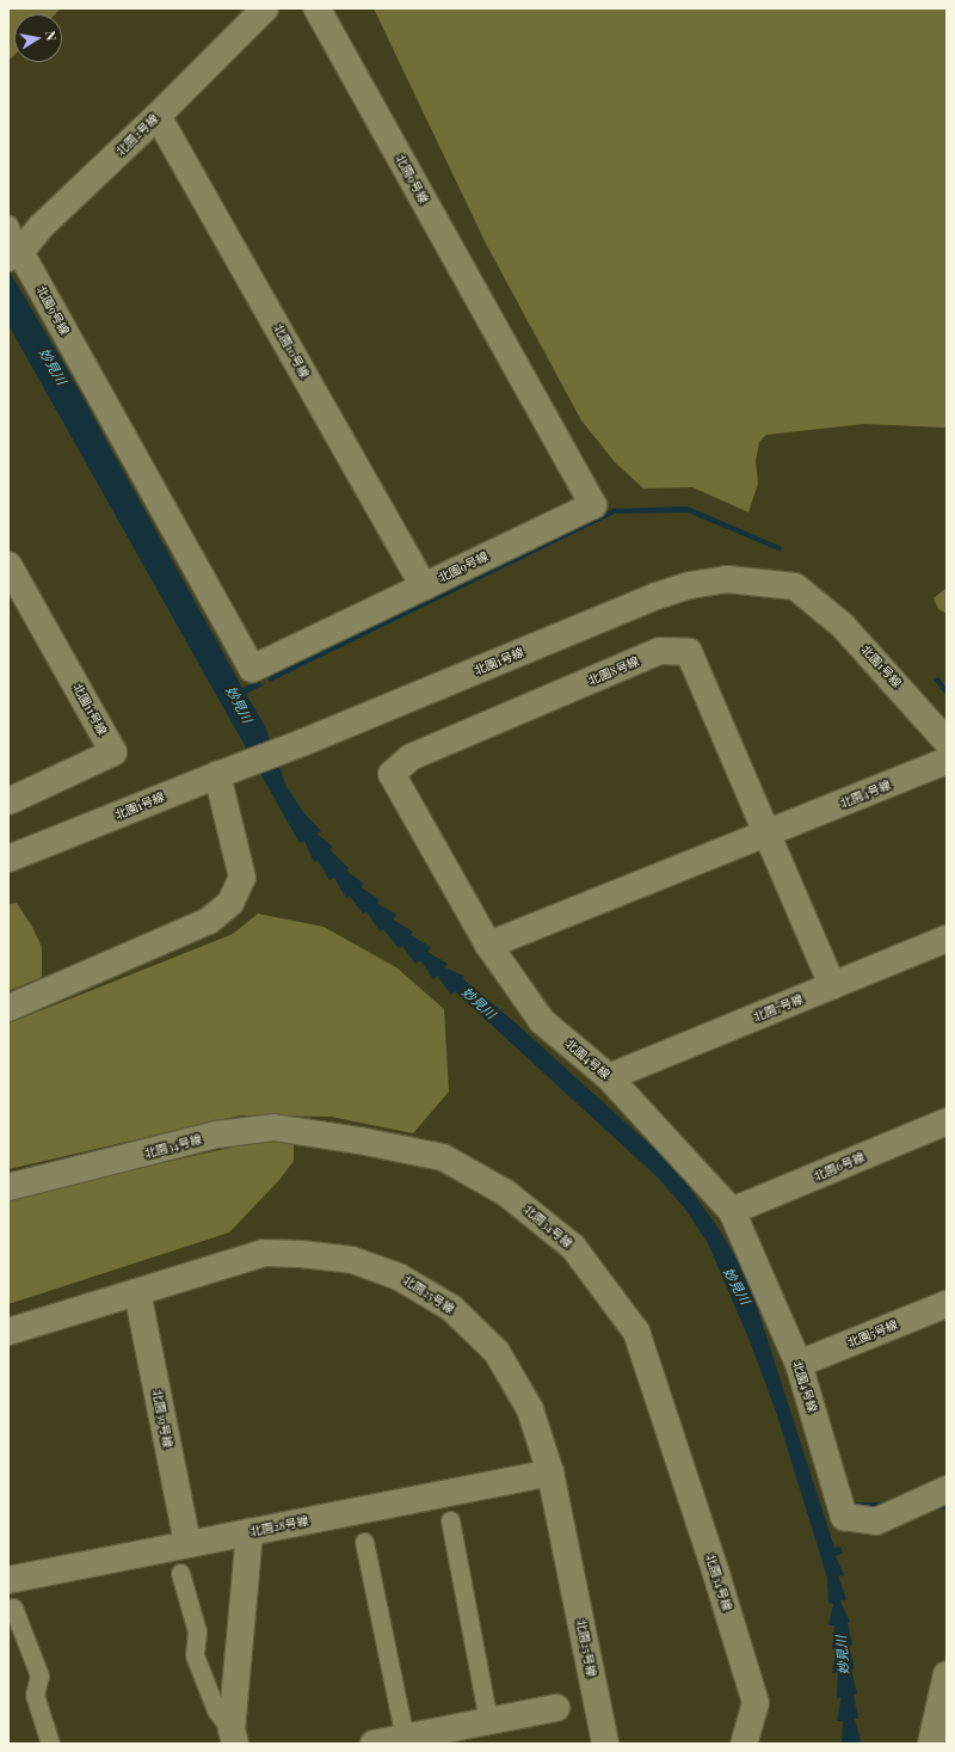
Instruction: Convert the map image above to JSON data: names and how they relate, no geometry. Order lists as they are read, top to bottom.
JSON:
{
  "streets": {
    "street": [
      "北園2号線",
      "北園9号線",
      "北園10号線",
      "北園1号線",
      "北園8号線",
      "北園11号線",
      "北園4号線",
      "北園7号線",
      "北園34号線",
      "北園6号線",
      "北園25号線",
      "北園5号線",
      "北園39号線",
      "北園28号線"
    ]
  },
  "crossings": [
    ["北園2号線", "北園9号線"],
    ["北園2号線", "北園10号線"],
    ["北園9号線", "北園10号線"],
    ["北園8号線", "北園4号線"],
    ["北園8号線", "北園7号線"],
    ["北園4号線", "北園7号線"],
    ["北園4号線", "北園6号線"],
    ["北園4号線", "北園5号線"],
    ["北園25号線", "北園39号線"],
    ["北園25号線", "北園28号線"],
    ["北園39号線", "北園28号線"]
  ],
  "water": ["妙見川"],
  "north": "right"
}
